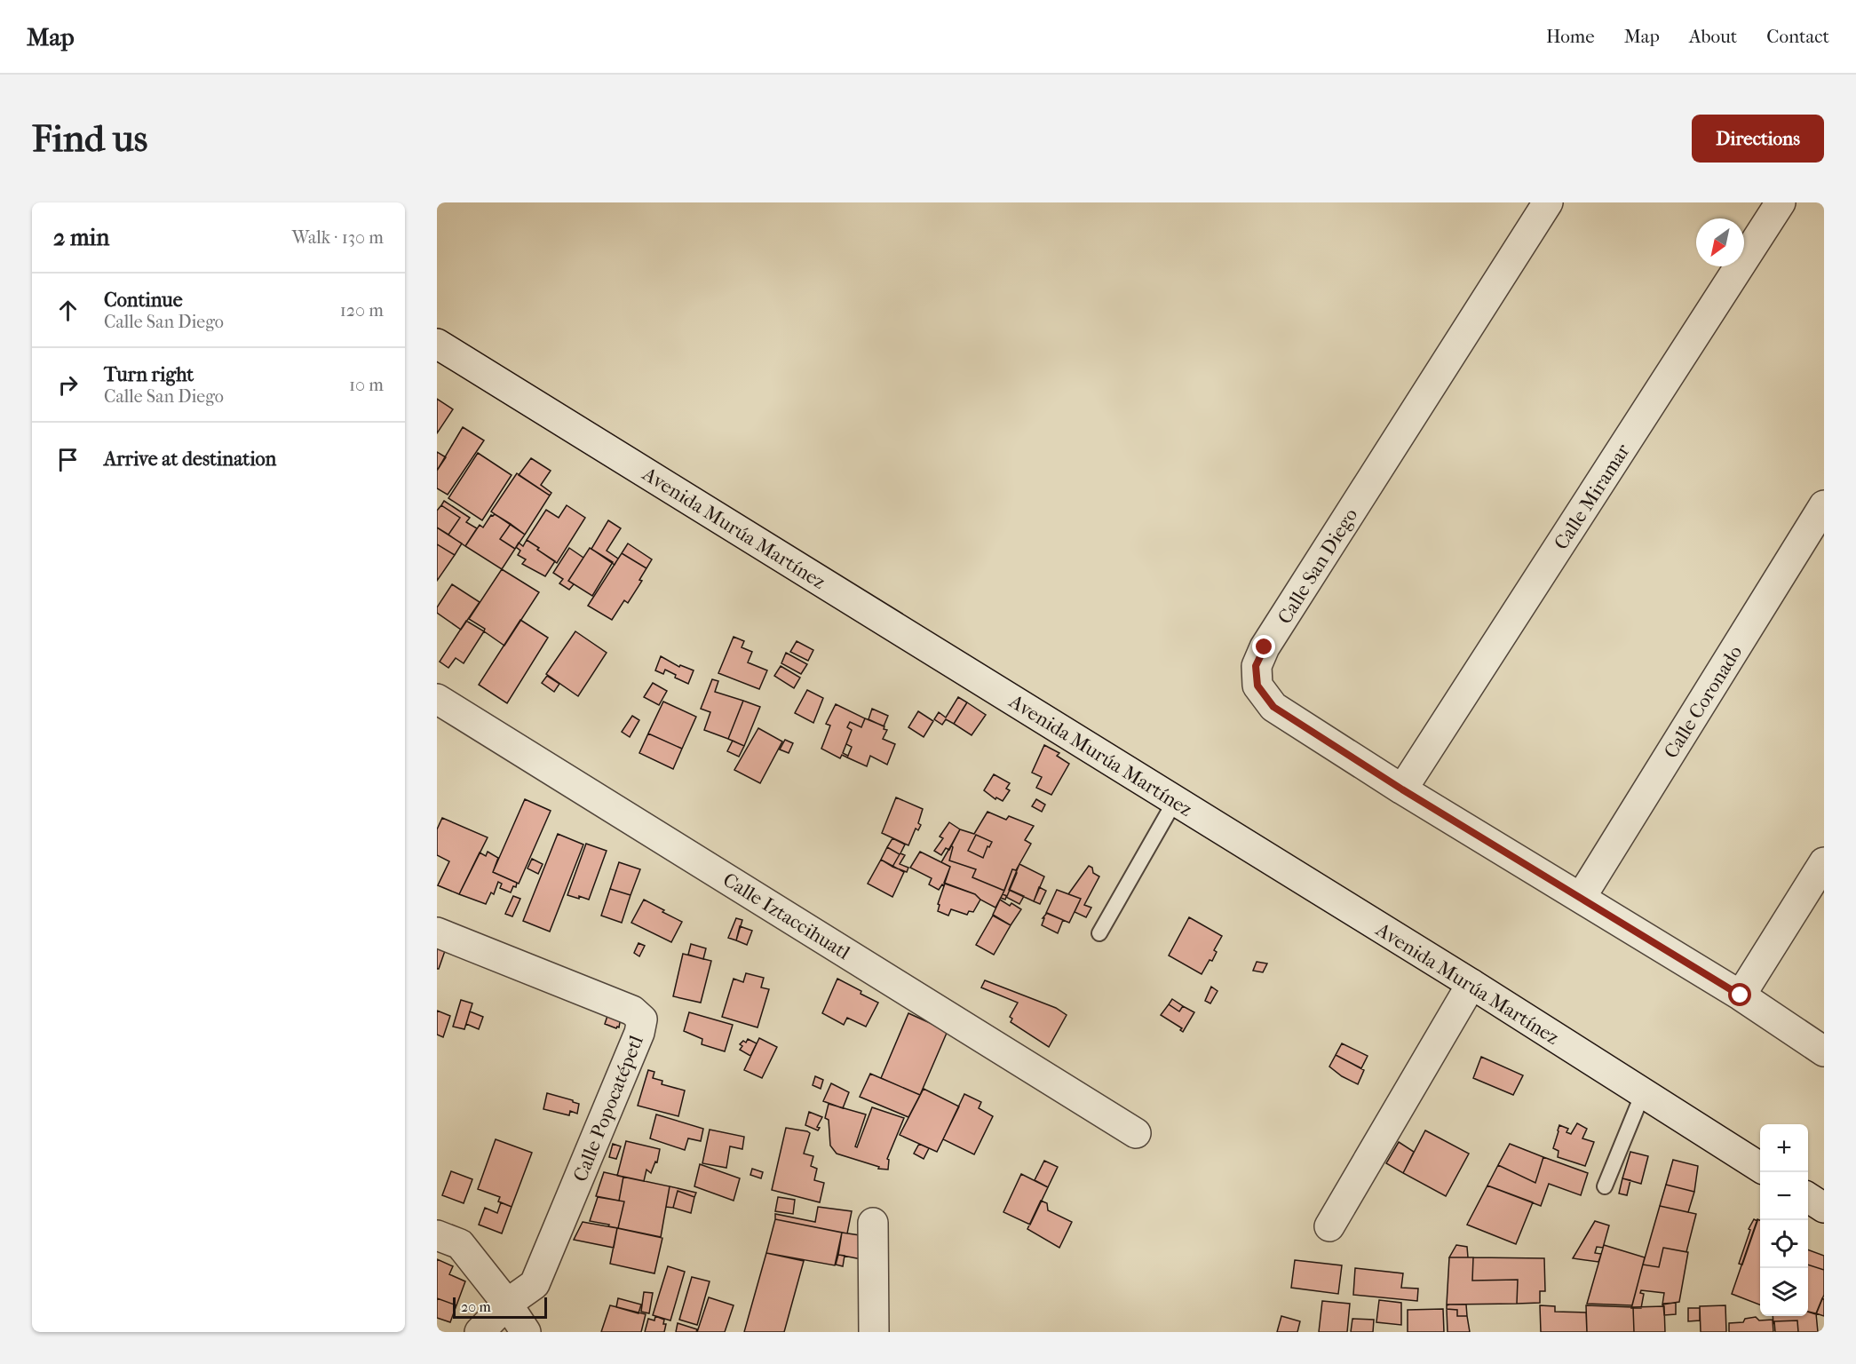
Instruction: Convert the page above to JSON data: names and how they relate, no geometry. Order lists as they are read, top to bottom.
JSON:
{
  "streets": {
    "street": [
      "Calle Miramar",
      "Avenida Murúa Martínez",
      "Calle San Diego",
      "Calle Coronado",
      "Calle Iztaccihuatl",
      "Calle Popocatépetl"
    ]
  },
  "crossings": [
    ["Calle Miramar", "Calle San Diego"],
    ["Calle San Diego", "Calle Coronado"]
  ],
  "scale_bar": "20 m",
  "north": "bottom left",
  "page": {
    "header": "Map",
    "nav": [
      "Home",
      "Map",
      "About",
      "Contact"
    ],
    "buttons": "Directions",
    "title": "Find us",
    "heading": ["2 min", "Walk · 130 m"],
    "list": [
      ["Continue", "Calle San Diego", "120 m"],
      ["Turn right", "Calle San Diego", "10 m"],
      "Arrive at destination"
    ],
    "map_buttons": ["+", "−"],
    "scale": "20 m"
  }
}
